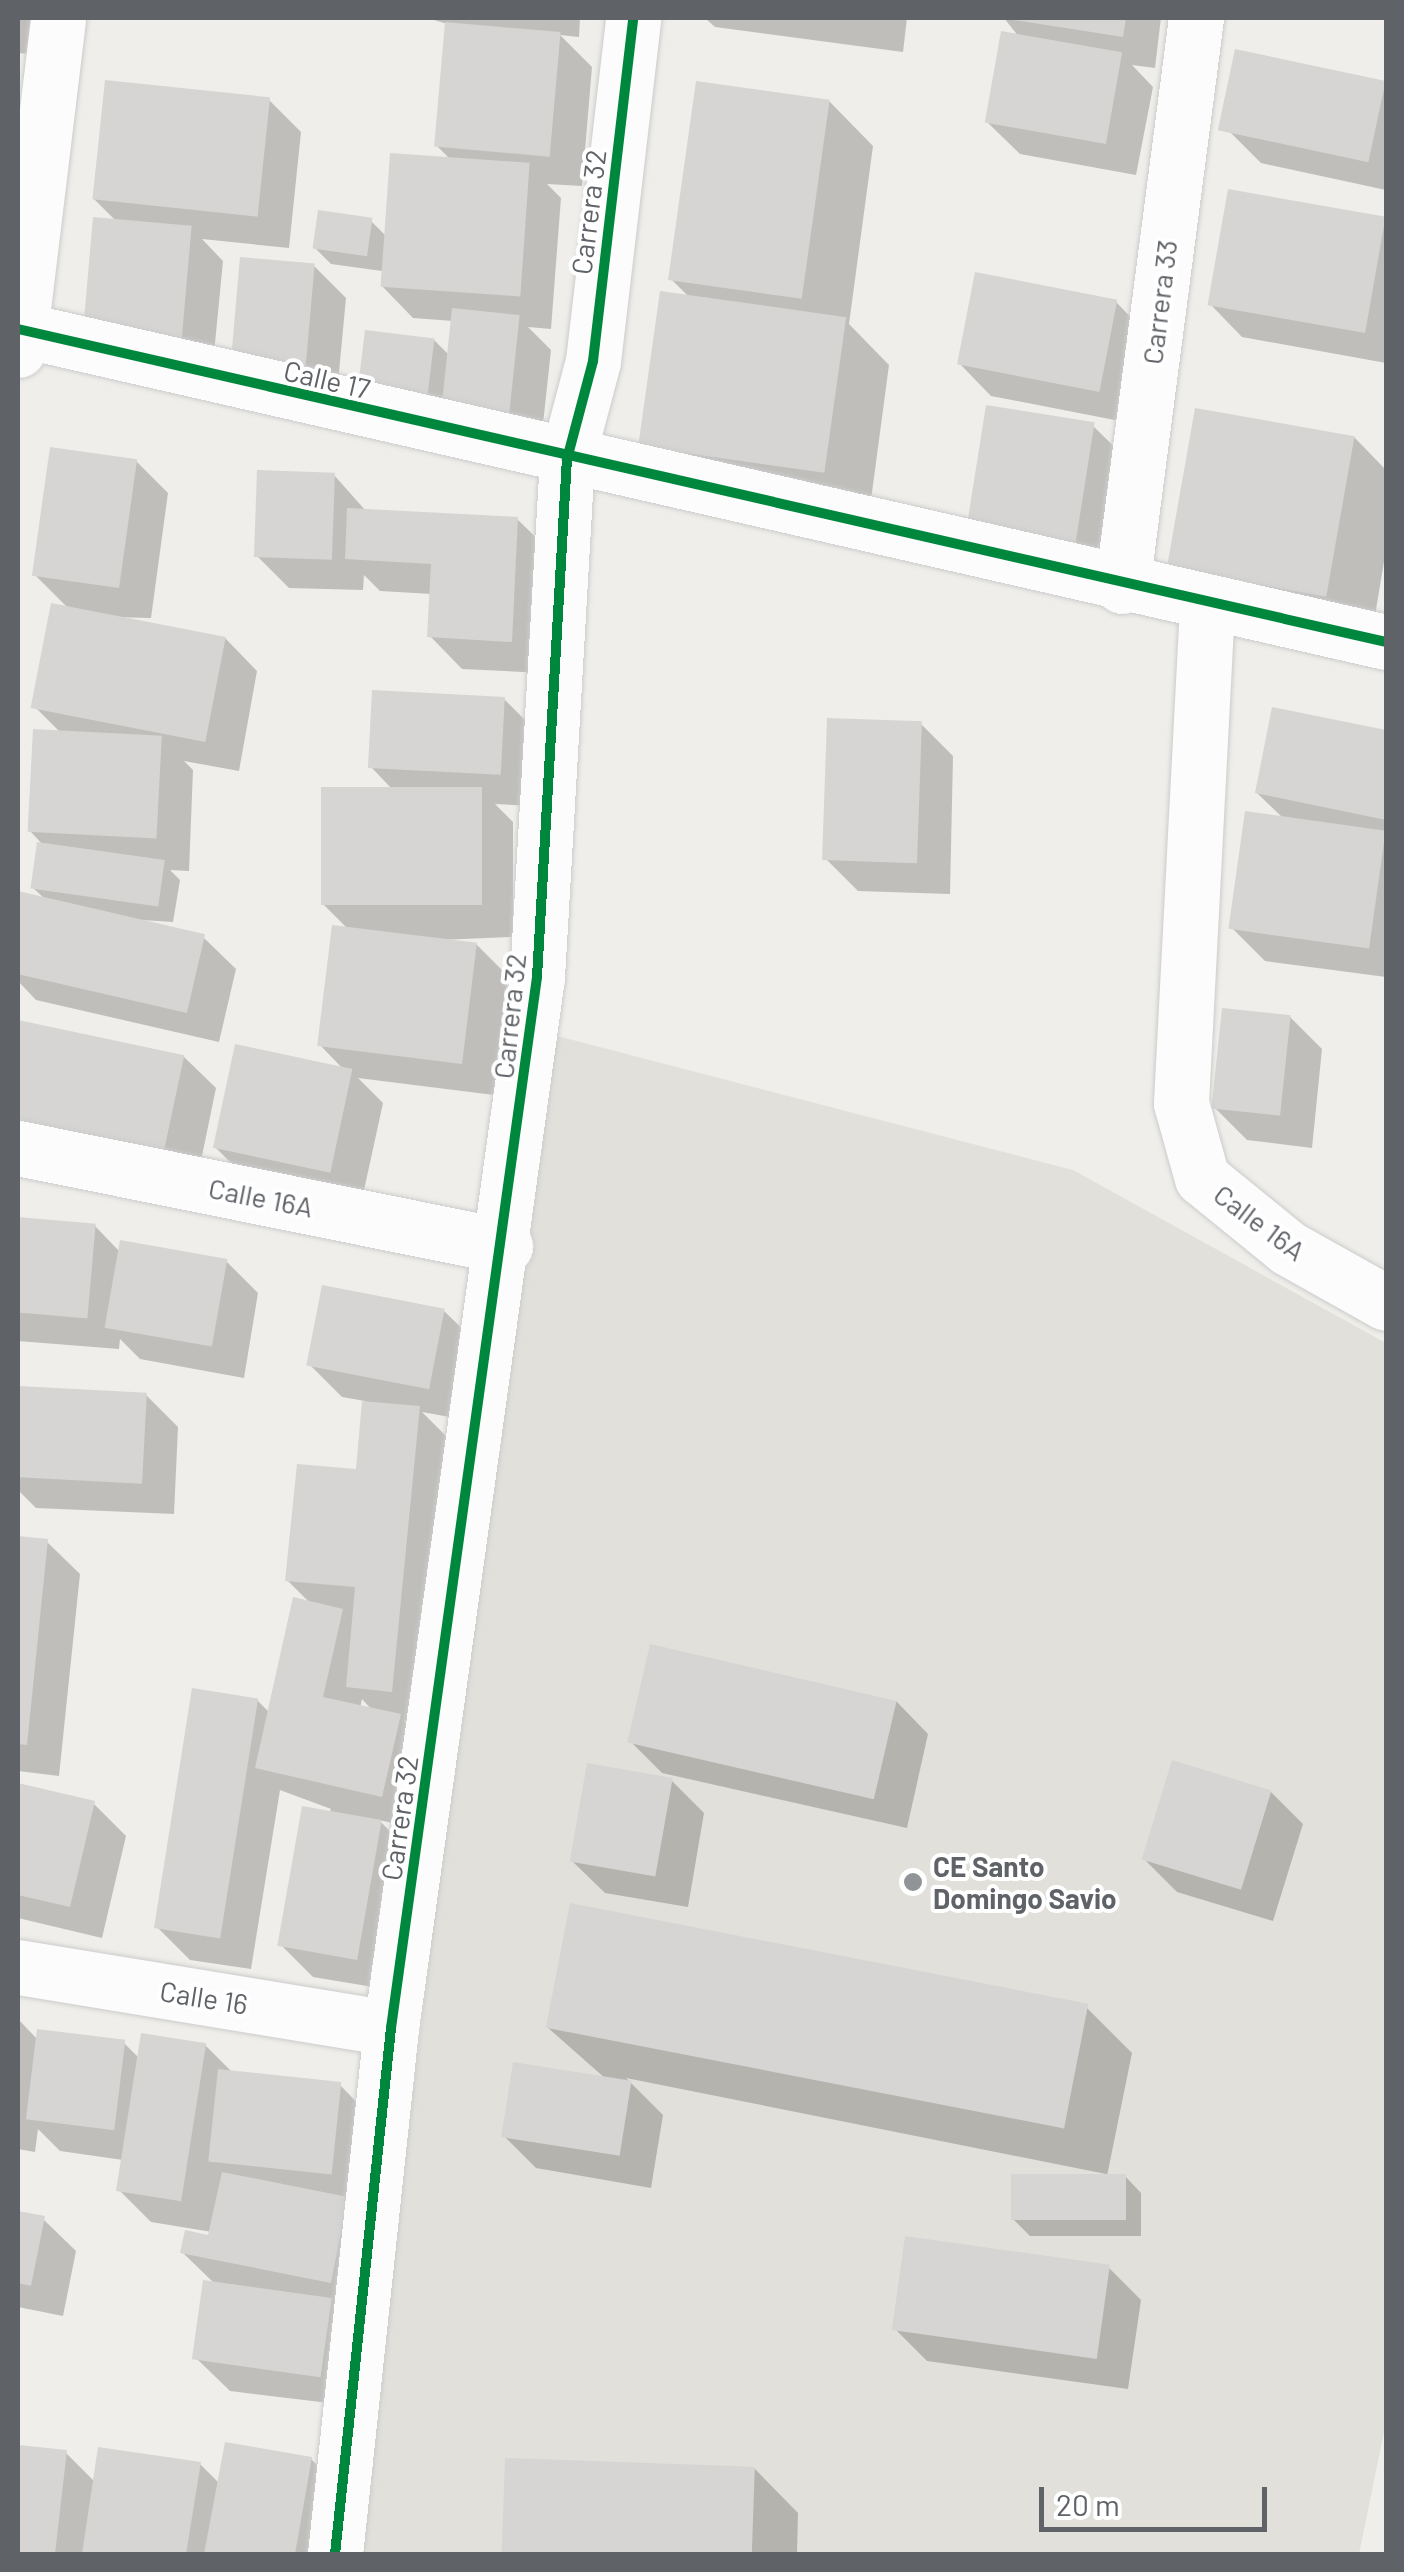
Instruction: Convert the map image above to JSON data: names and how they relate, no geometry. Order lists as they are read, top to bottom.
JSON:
{
  "streets": {
    "street": [
      "Carrera 32",
      "Carrera 33",
      "Calle 17",
      "Calle 16A",
      "Calle 16"
    ]
  },
  "crossings": [
    ["Carrera 32", "Calle 17"],
    ["Carrera 32", "Calle 16A"],
    ["Carrera 32", "Calle 16"],
    ["Carrera 33", "Calle 17"],
    ["Calle 17", "Calle 16A"]
  ],
  "places": ["CE Santo Domingo Savio"],
  "scale_bar": "20 m"
}
